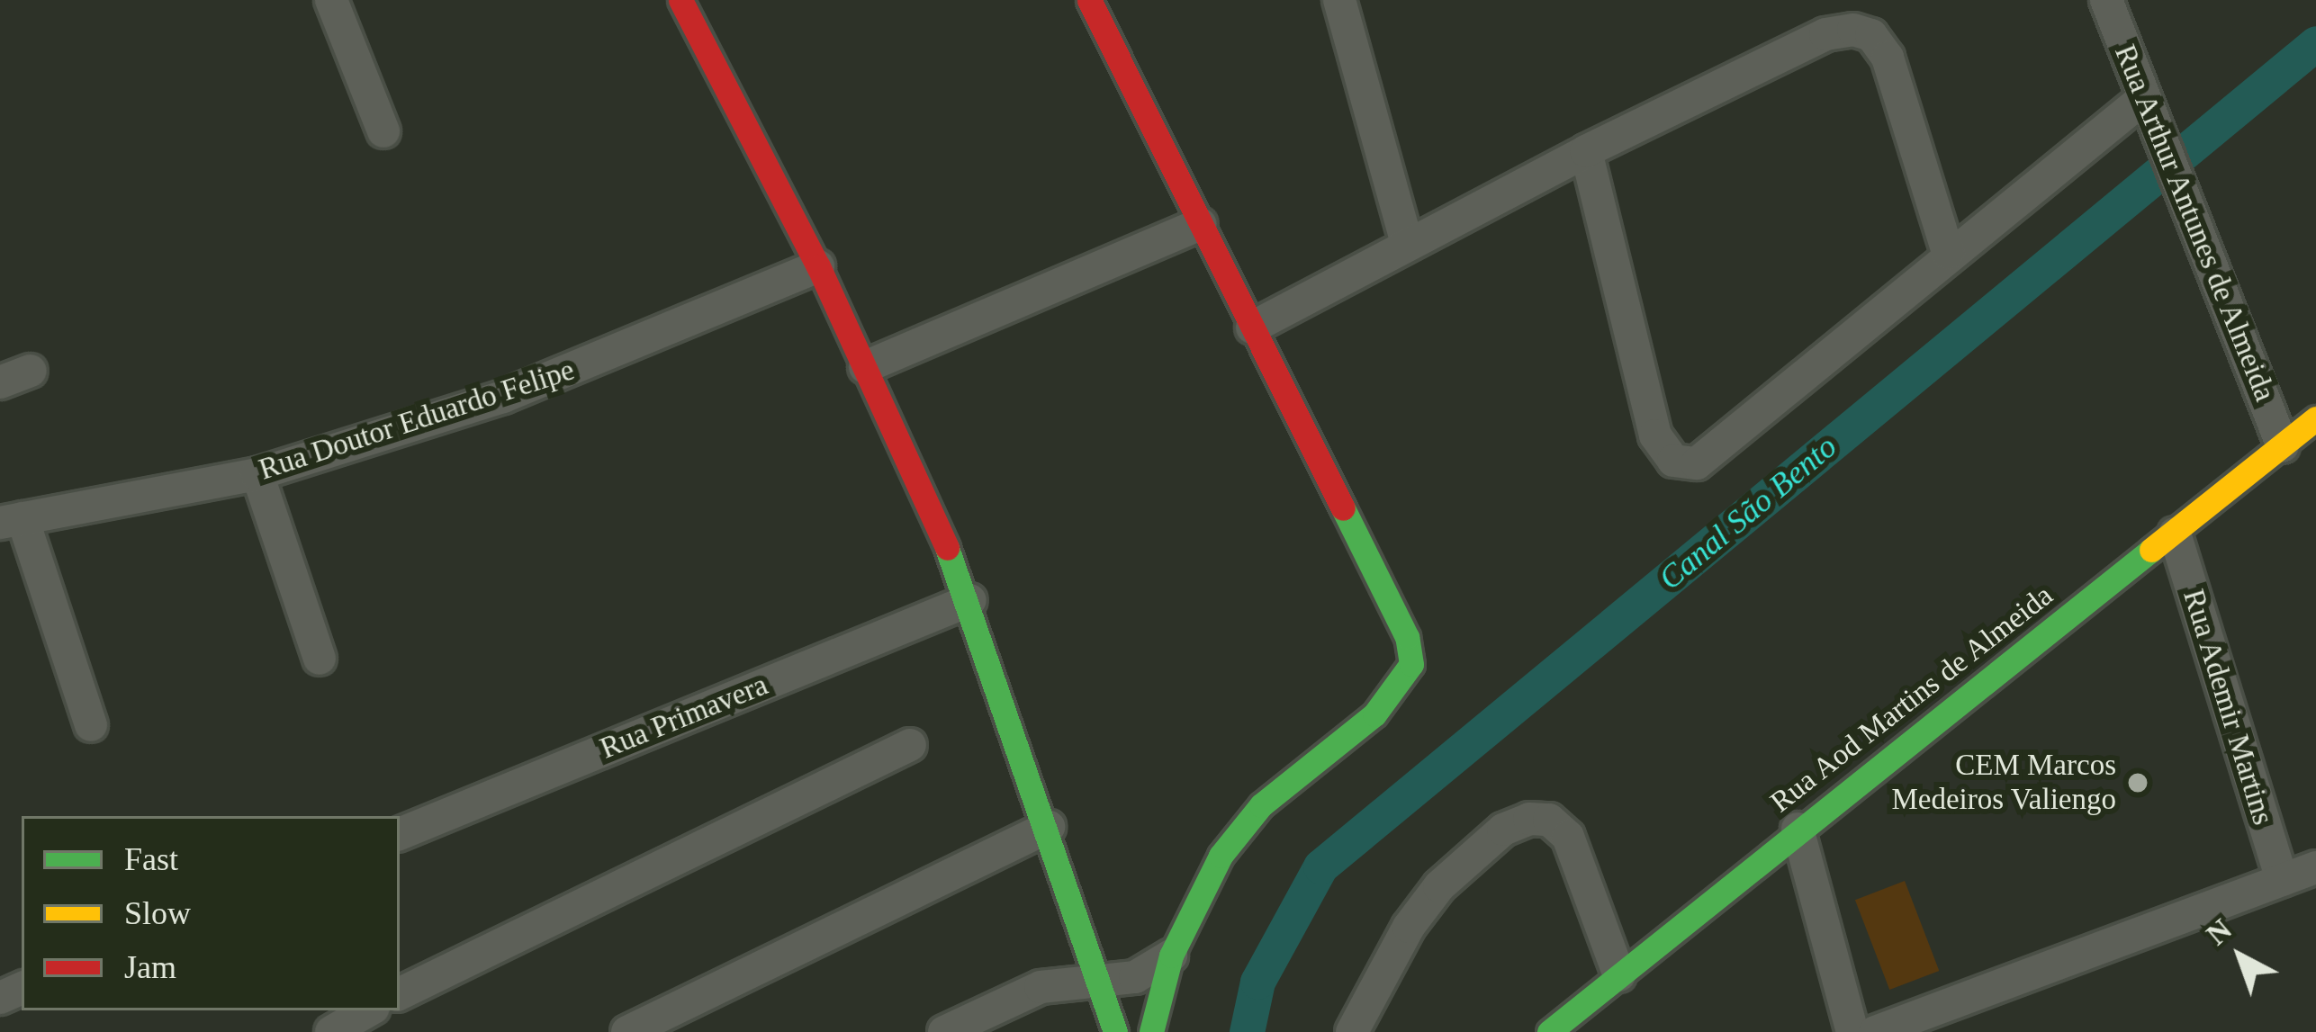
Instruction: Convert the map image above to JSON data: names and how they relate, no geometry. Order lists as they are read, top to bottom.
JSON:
{
  "streets": {
    "street": [
      "Rua Arthur Antunes de Almeida",
      "Rua Doutor Eduardo Felipe",
      "Rua Aod Martins de Almeida",
      "Rua Ademir Martins",
      "Rua Primavera"
    ]
  },
  "crossings": [
    ["Rua Arthur Antunes de Almeida", "Rua Aod Martins de Almeida"],
    ["Rua Aod Martins de Almeida", "Rua Ademir Martins"]
  ],
  "water": ["Canal São Bento"],
  "places": ["CEM Marcos Medeiros Valiengo"],
  "legend": ["Fast", "Slow", "Jam"],
  "north": "top left"
}
